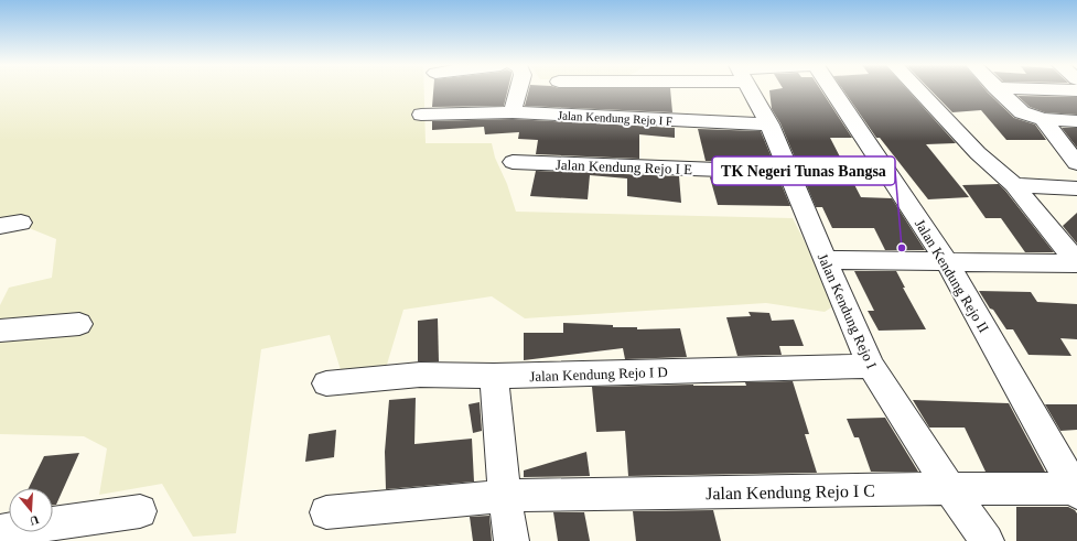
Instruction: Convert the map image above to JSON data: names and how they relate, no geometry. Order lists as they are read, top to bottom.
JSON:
{
  "streets": {
    "street": [
      "Jalan Kendung Rejo I F",
      "Jalan Kendung Rejo I E",
      "Jalan Kendung Rejo II",
      "Jalan Kendung Rejo I",
      "Jalan Kendung Rejo I D",
      "Jalan Kendung Rejo I C"
    ]
  },
  "crossings": [
    ["Jalan Kendung Rejo I F", "Jalan Kendung Rejo I"],
    ["Jalan Kendung Rejo I E", "Jalan Kendung Rejo I"],
    ["Jalan Kendung Rejo II", "Jalan Kendung Rejo I C"],
    ["Jalan Kendung Rejo I", "Jalan Kendung Rejo I D"],
    ["Jalan Kendung Rejo I", "Jalan Kendung Rejo I C"]
  ],
  "places": ["TK Negeri Tunas Bangsa"],
  "north": "bottom"
}
